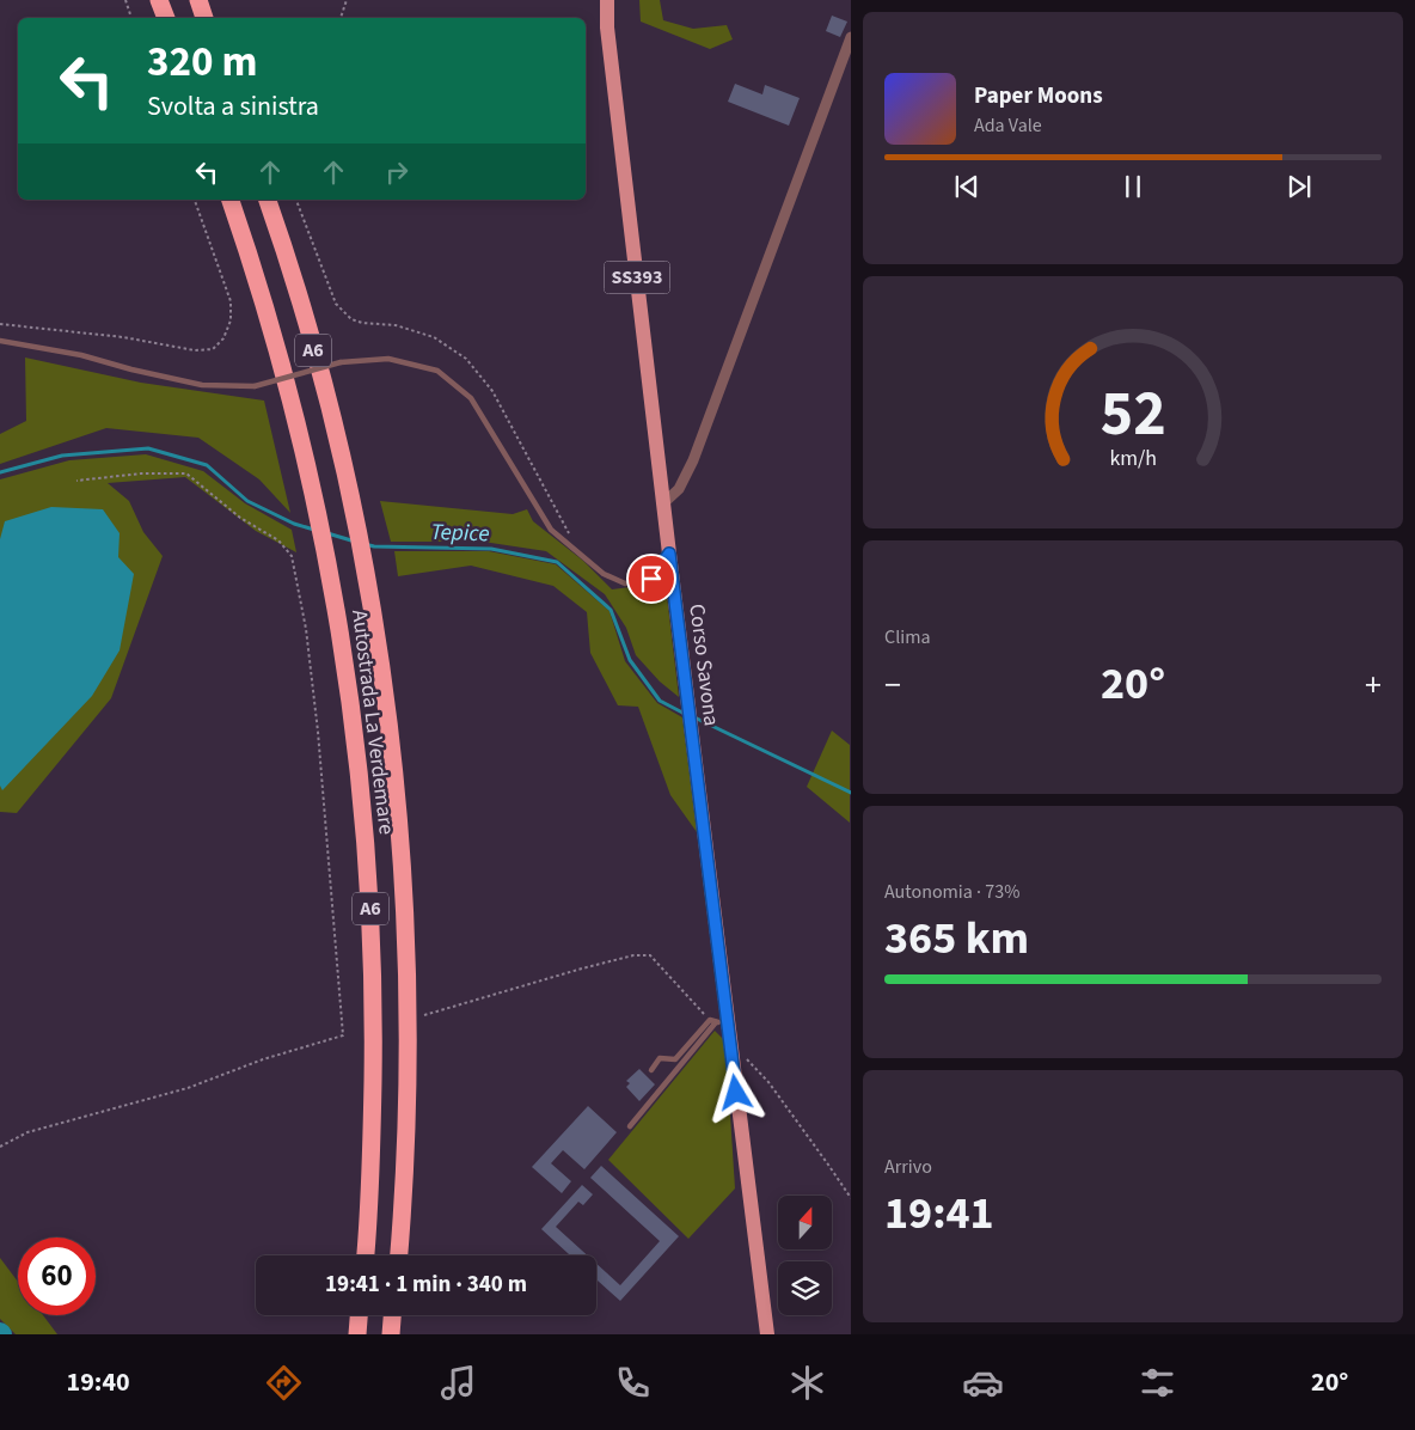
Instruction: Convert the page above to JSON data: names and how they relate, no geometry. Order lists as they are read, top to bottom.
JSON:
{
  "streets": {
    "highway": ["A6", "Autostrada La Verdemare"],
    "main road": ["SS393", "Corso Savona"]
  },
  "water": ["Tepice"],
  "north": "top",
  "page": {
    "turn": ["320 m", "Svolta a sinistra"],
    "song": ["Paper Moons", "Ada Vale"],
    "tile": [
      "Clima",
      ["Autonomia · 73%", "365 km"],
      ["Arrivo", "19:41"]
    ],
    "heat": ["−", "20°", "+"],
    "limit": "60",
    "trip": "19:41 · 1 min · 340 m",
    "tabs": ["19:40", "20°"],
    "gauge": ["52", "km/h"]
  }
}
